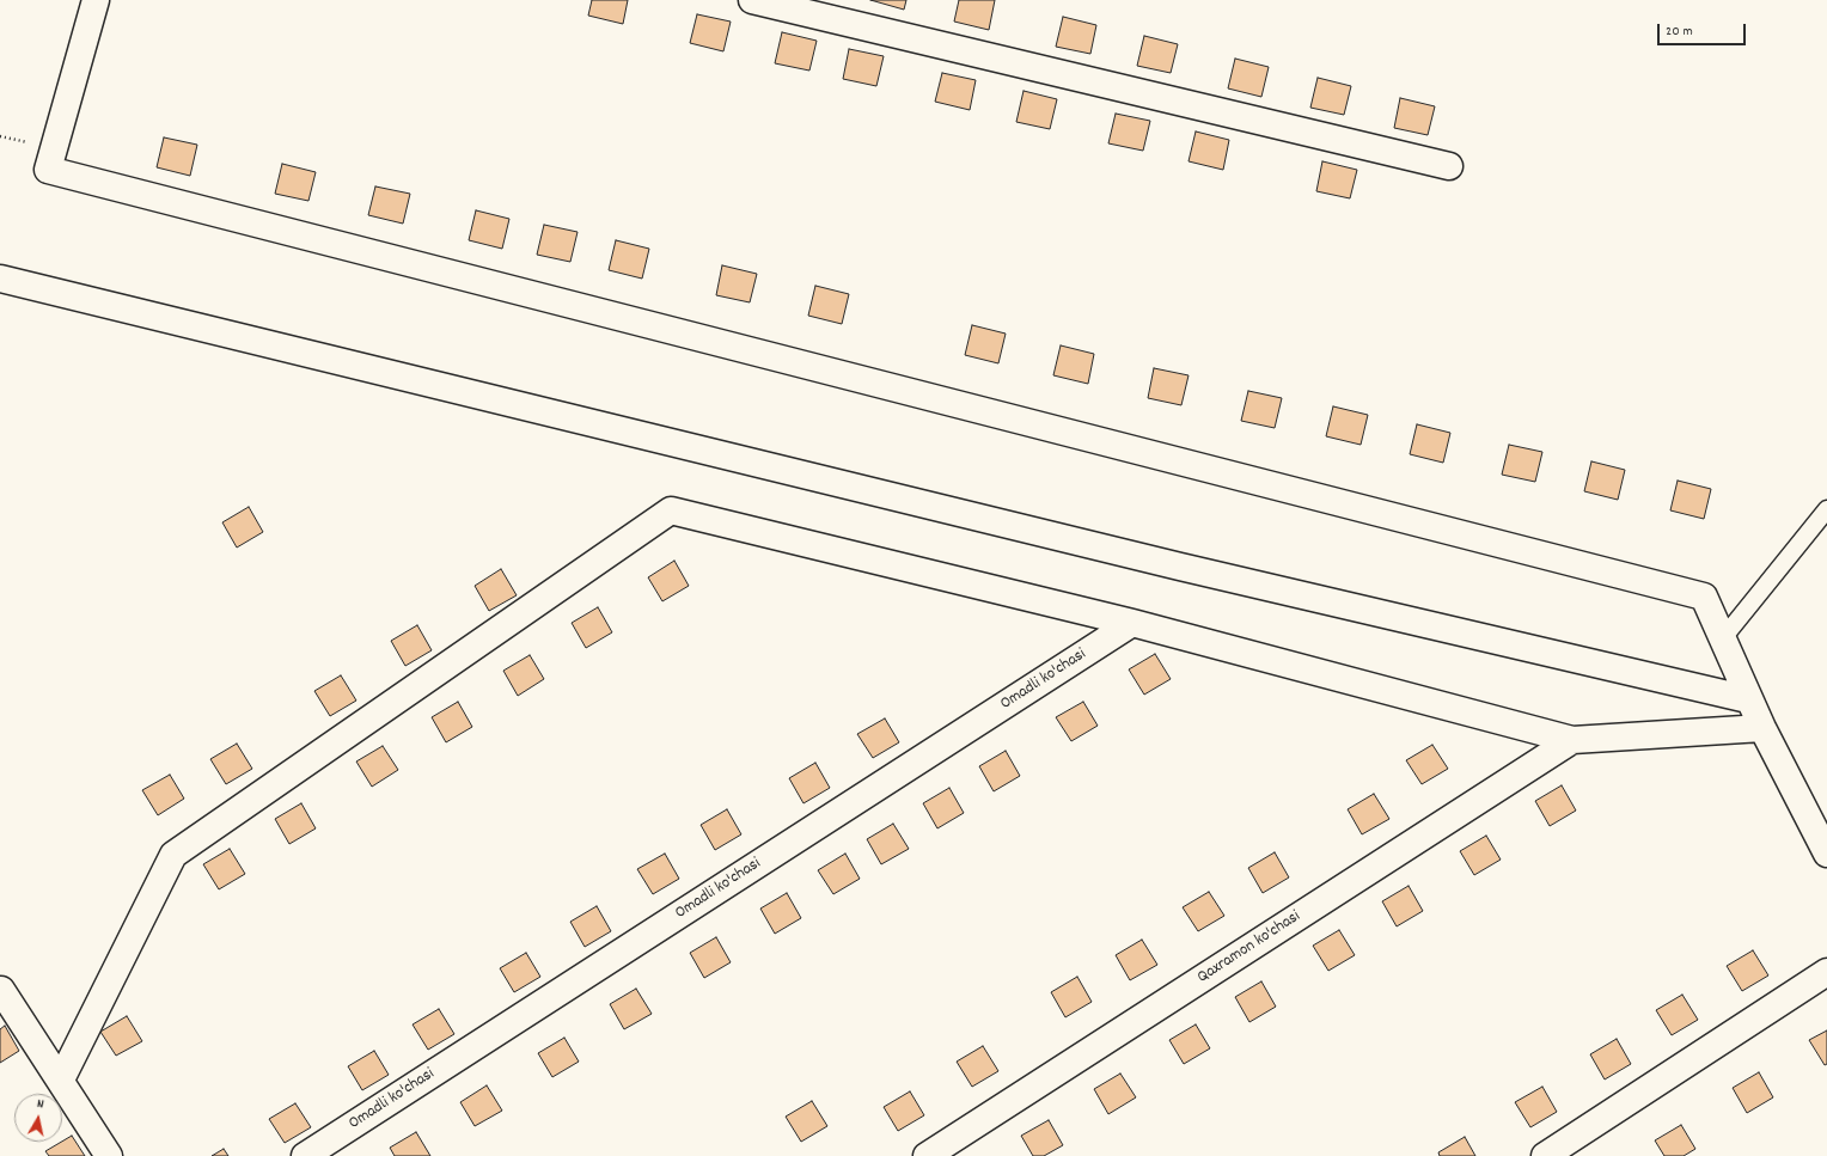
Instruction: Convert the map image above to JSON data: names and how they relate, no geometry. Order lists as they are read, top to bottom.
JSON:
{
  "streets": {
    "street": ["Omadli ko'chasi", "Qaxramon ko'chasi"]
  },
  "scale_bar": "20 m",
  "north": "top"
}
